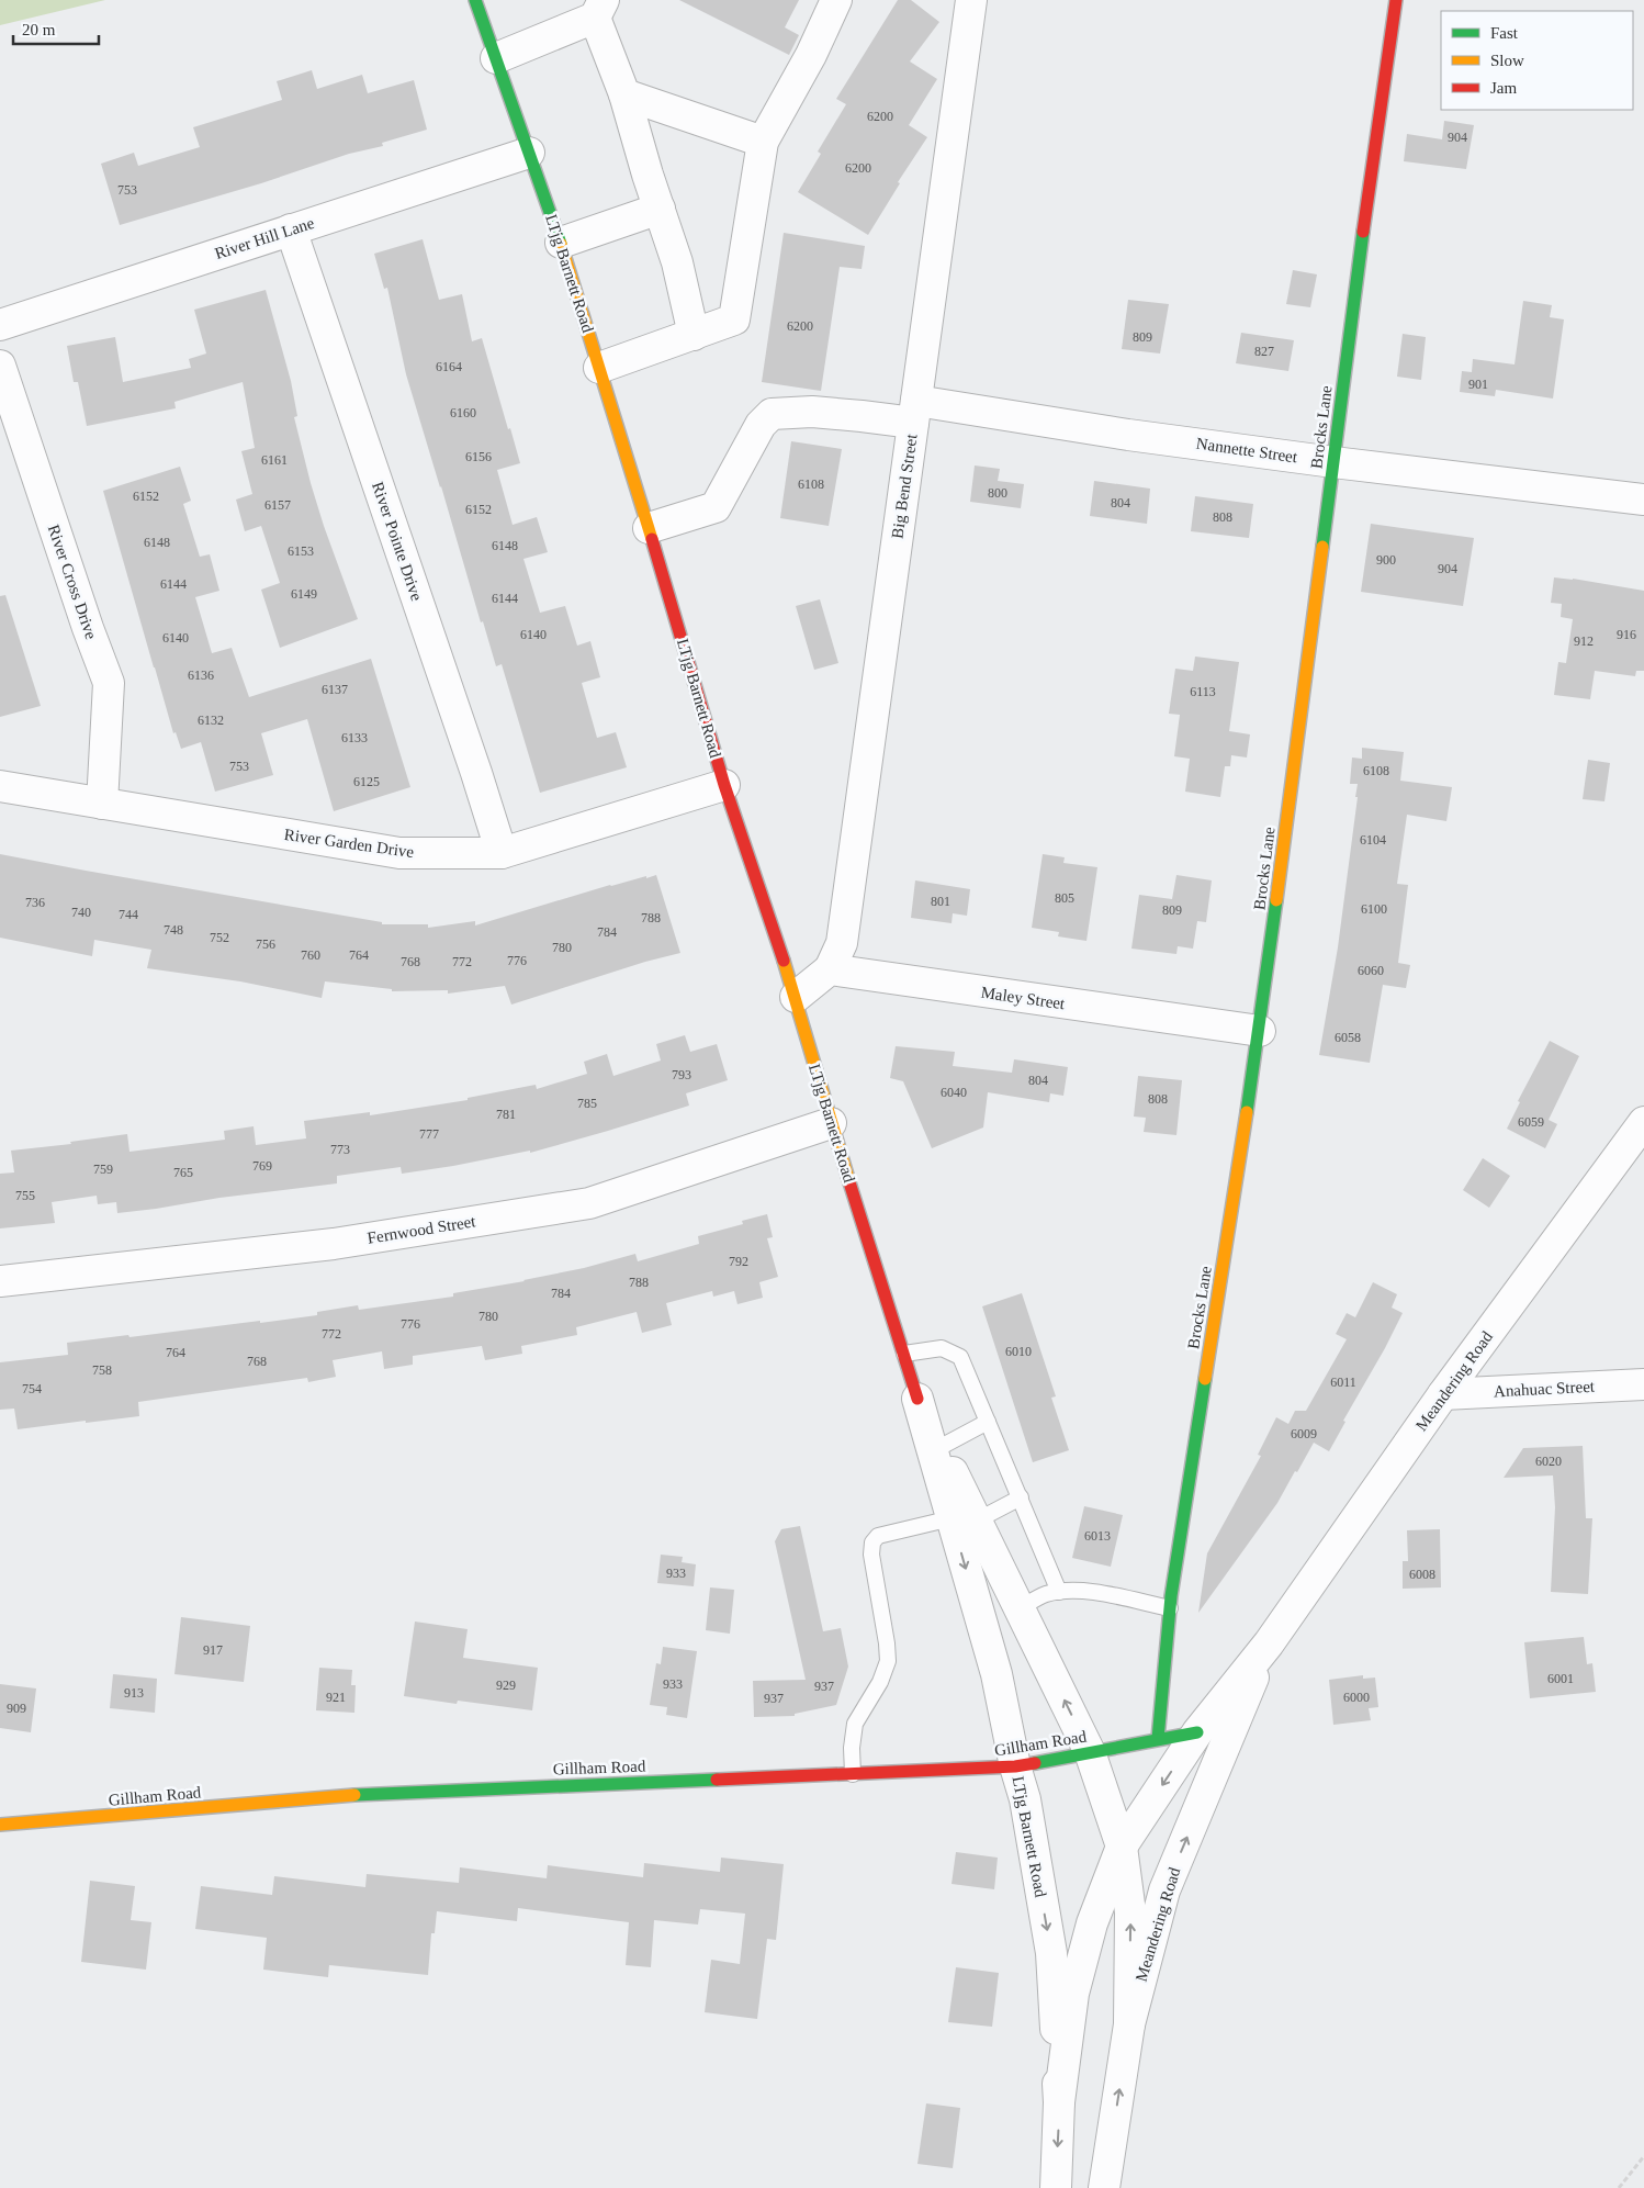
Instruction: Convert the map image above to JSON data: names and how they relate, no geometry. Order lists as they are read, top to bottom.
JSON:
{
  "streets": {
    "street": [
      "River Hill Lane",
      "LTjg Barnett Road",
      "Brocks Lane",
      "Nannette Street",
      "Big Bend Street",
      "River Pointe Drive",
      "River Cross Drive",
      "River Garden Drive",
      "Maley Street",
      "Fernwood Street",
      "Meandering Road",
      "Anahuac Street",
      "Gillham Road"
    ]
  },
  "crossings": [
    ["River Hill Lane", "LTjg Barnett Road"],
    ["River Hill Lane", "River Pointe Drive"],
    ["LTjg Barnett Road", "Nannette Street"],
    ["LTjg Barnett Road", "River Garden Drive"],
    ["LTjg Barnett Road", "Fernwood Street"],
    ["LTjg Barnett Road", "Meandering Road"],
    ["LTjg Barnett Road", "Gillham Road"],
    ["Brocks Lane", "Nannette Street"],
    ["Brocks Lane", "Maley Street"],
    ["Brocks Lane", "Gillham Road"],
    ["Nannette Street", "Big Bend Street"],
    ["Big Bend Street", "Maley Street"],
    ["River Pointe Drive", "River Garden Drive"],
    ["River Cross Drive", "River Garden Drive"],
    ["Meandering Road", "Anahuac Street"],
    ["Meandering Road", "Gillham Road"]
  ],
  "house_numbers": [
    "6200",
    "904",
    "6200",
    "753",
    "6200",
    "809",
    "827",
    "6164",
    "901",
    "6160",
    "6156",
    "6161",
    "6108",
    "800",
    "6152",
    "804",
    "6157",
    "6152",
    "808",
    "6148",
    "6148",
    "6153",
    "900",
    "904",
    "6144",
    "6149",
    "6144",
    "6140",
    "916",
    "6140",
    "912",
    "6136",
    "6137",
    "6113",
    "6132",
    "6133",
    "753",
    "6108",
    "6125",
    "6104",
    "805",
    "801",
    "736",
    "6100",
    "809",
    "740",
    "744",
    "788",
    "748",
    "784",
    "752",
    "756",
    "780",
    "760",
    "764",
    "776",
    "768",
    "772",
    "6060",
    "6058",
    "793",
    "804",
    "6040",
    "808",
    "785",
    "781",
    "6059",
    "777",
    "773",
    "769",
    "759",
    "765",
    "755",
    "792",
    "788",
    "784",
    "780",
    "776",
    "772",
    "6010",
    "764",
    "768",
    "758",
    "6011",
    "754",
    "6009",
    "6020",
    "6013",
    "933",
    "6008",
    "917",
    "6001",
    "933",
    "929",
    "937",
    "913",
    "921",
    "6000",
    "937",
    "909"
  ],
  "legend": ["Fast", "Slow", "Jam"],
  "scale_bar": "20 m"
}
